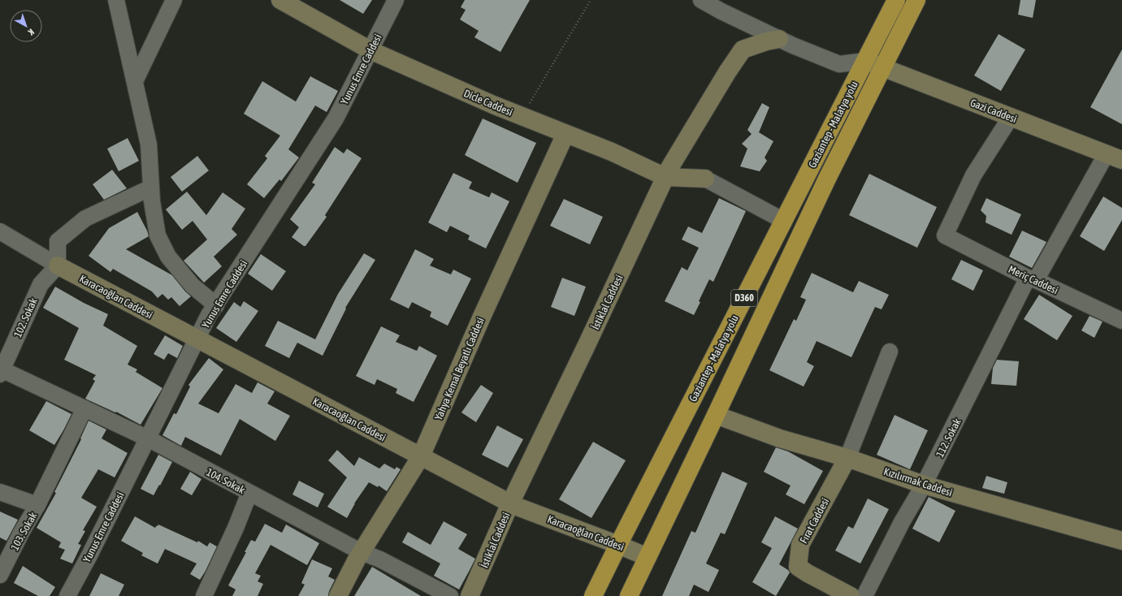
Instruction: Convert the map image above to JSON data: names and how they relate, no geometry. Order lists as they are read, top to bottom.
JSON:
{
  "streets": {
    "highway": ["Gaziantep - Malatya yolu", "D360"],
    "street": [
      "Yunus Emre Caddesi",
      "Dicle Caddesi",
      "Gazi Caddesi",
      "Meriç Caddesi",
      "Karacaoğlan Caddesi",
      "İstiklal Caddesi",
      "102. Sokak",
      "Yahya Kemal Beyatlı Caddesi",
      "112. Sokak",
      "104. Sokak",
      "Kızılırmak Caddesi",
      "Fırat Caddesi",
      "103. Sokak"
    ]
  },
  "crossings": [
    ["Yunus Emre Caddesi", "Dicle Caddesi"],
    ["Yunus Emre Caddesi", "Karacaoğlan Caddesi"],
    ["Yunus Emre Caddesi", "104. Sokak"],
    ["Dicle Caddesi", "İstiklal Caddesi"],
    ["Dicle Caddesi", "Yahya Kemal Beyatlı Caddesi"],
    ["Gazi Caddesi", "Gaziantep - Malatya yolu"],
    ["Gazi Caddesi", "Meriç Caddesi"],
    ["Gazi Caddesi", "112. Sokak"],
    ["Gaziantep - Malatya yolu", "Karacaoğlan Caddesi"],
    ["Gaziantep - Malatya yolu", "Kızılırmak Caddesi"],
    ["Meriç Caddesi", "112. Sokak"],
    ["Karacaoğlan Caddesi", "İstiklal Caddesi"],
    ["Karacaoğlan Caddesi", "102. Sokak"],
    ["Karacaoğlan Caddesi", "Yahya Kemal Beyatlı Caddesi"],
    ["102. Sokak", "104. Sokak"],
    ["Yahya Kemal Beyatlı Caddesi", "104. Sokak"],
    ["112. Sokak", "Kızılırmak Caddesi"],
    ["Kızılırmak Caddesi", "Fırat Caddesi"]
  ],
  "north": "bottom right"
}
